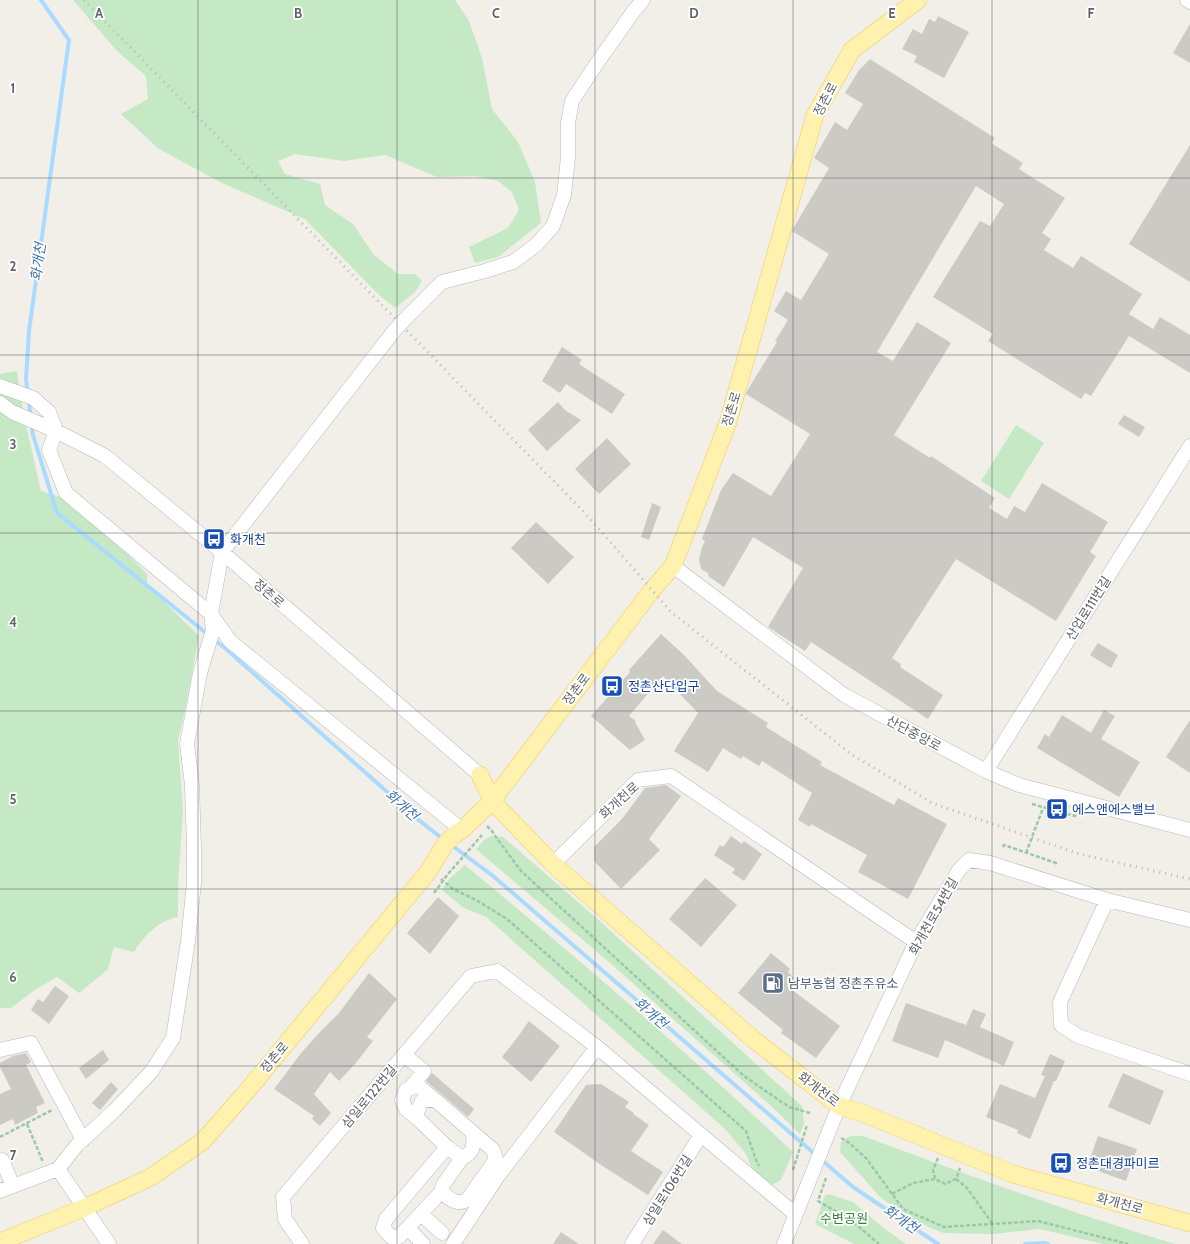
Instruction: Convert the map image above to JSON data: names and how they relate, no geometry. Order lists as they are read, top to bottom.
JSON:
{
  "streets": {
    "main road": ["정촌로", "화개천로"],
    "street": [
      "산업로111번길",
      "산단중앙로",
      "화개천로54번길",
      "삼일로122번길",
      "삼일로106번길"
    ]
  },
  "crossings": [
    ["정촌로", "산단중앙로"],
    ["정촌로", "화개천로"],
    ["산업로111번길", "산단중앙로"],
    ["화개천로", "화개천로54번길"]
  ],
  "water": ["화개천"],
  "parks": ["수변공원"],
  "places": {
    "bus stop": [
      "화개천",
      "정촌산단입구",
      "에스앤에스밸브",
      "정촌대경파미르"
    ],
    "fuel station": ["남부농협 정촌주유소"]
  },
  "grid": {
    "columns": [
      "A",
      "B",
      "C",
      "D",
      "E",
      "F"
    ],
    "rows": [
      "1",
      "2",
      "3",
      "4",
      "5",
      "6",
      "7"
    ]
  }
}
